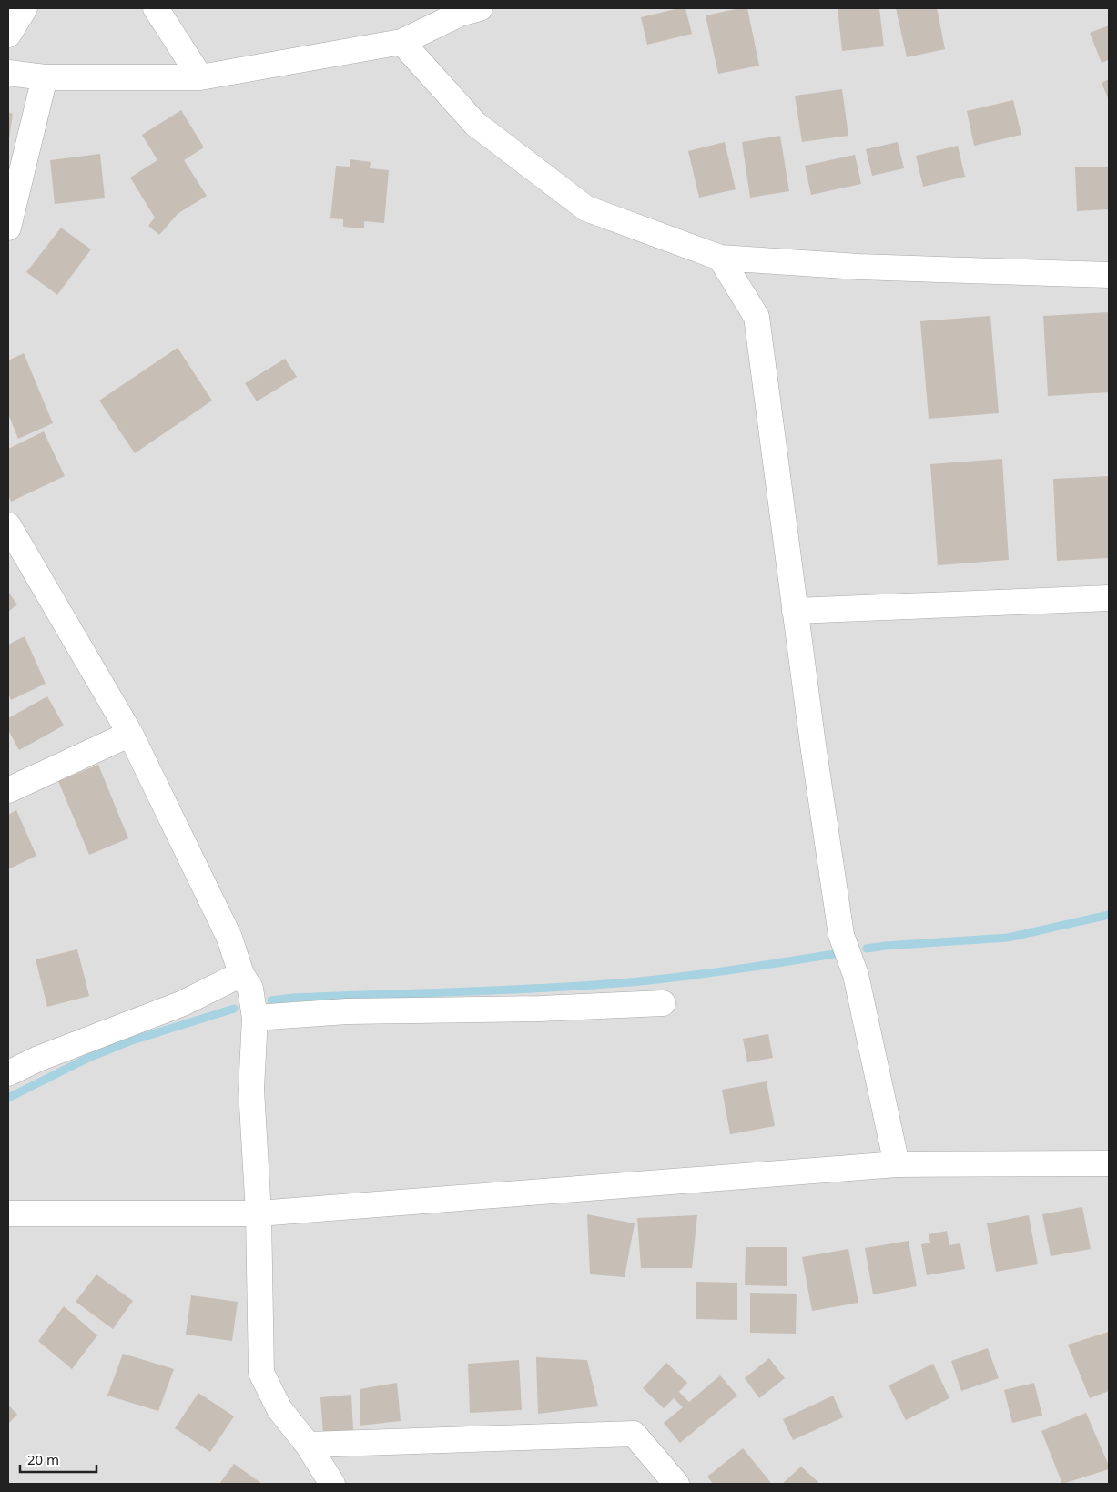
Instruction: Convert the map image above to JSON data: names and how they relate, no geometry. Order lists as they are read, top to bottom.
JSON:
{
  "scale_bar": "20 m"
}
